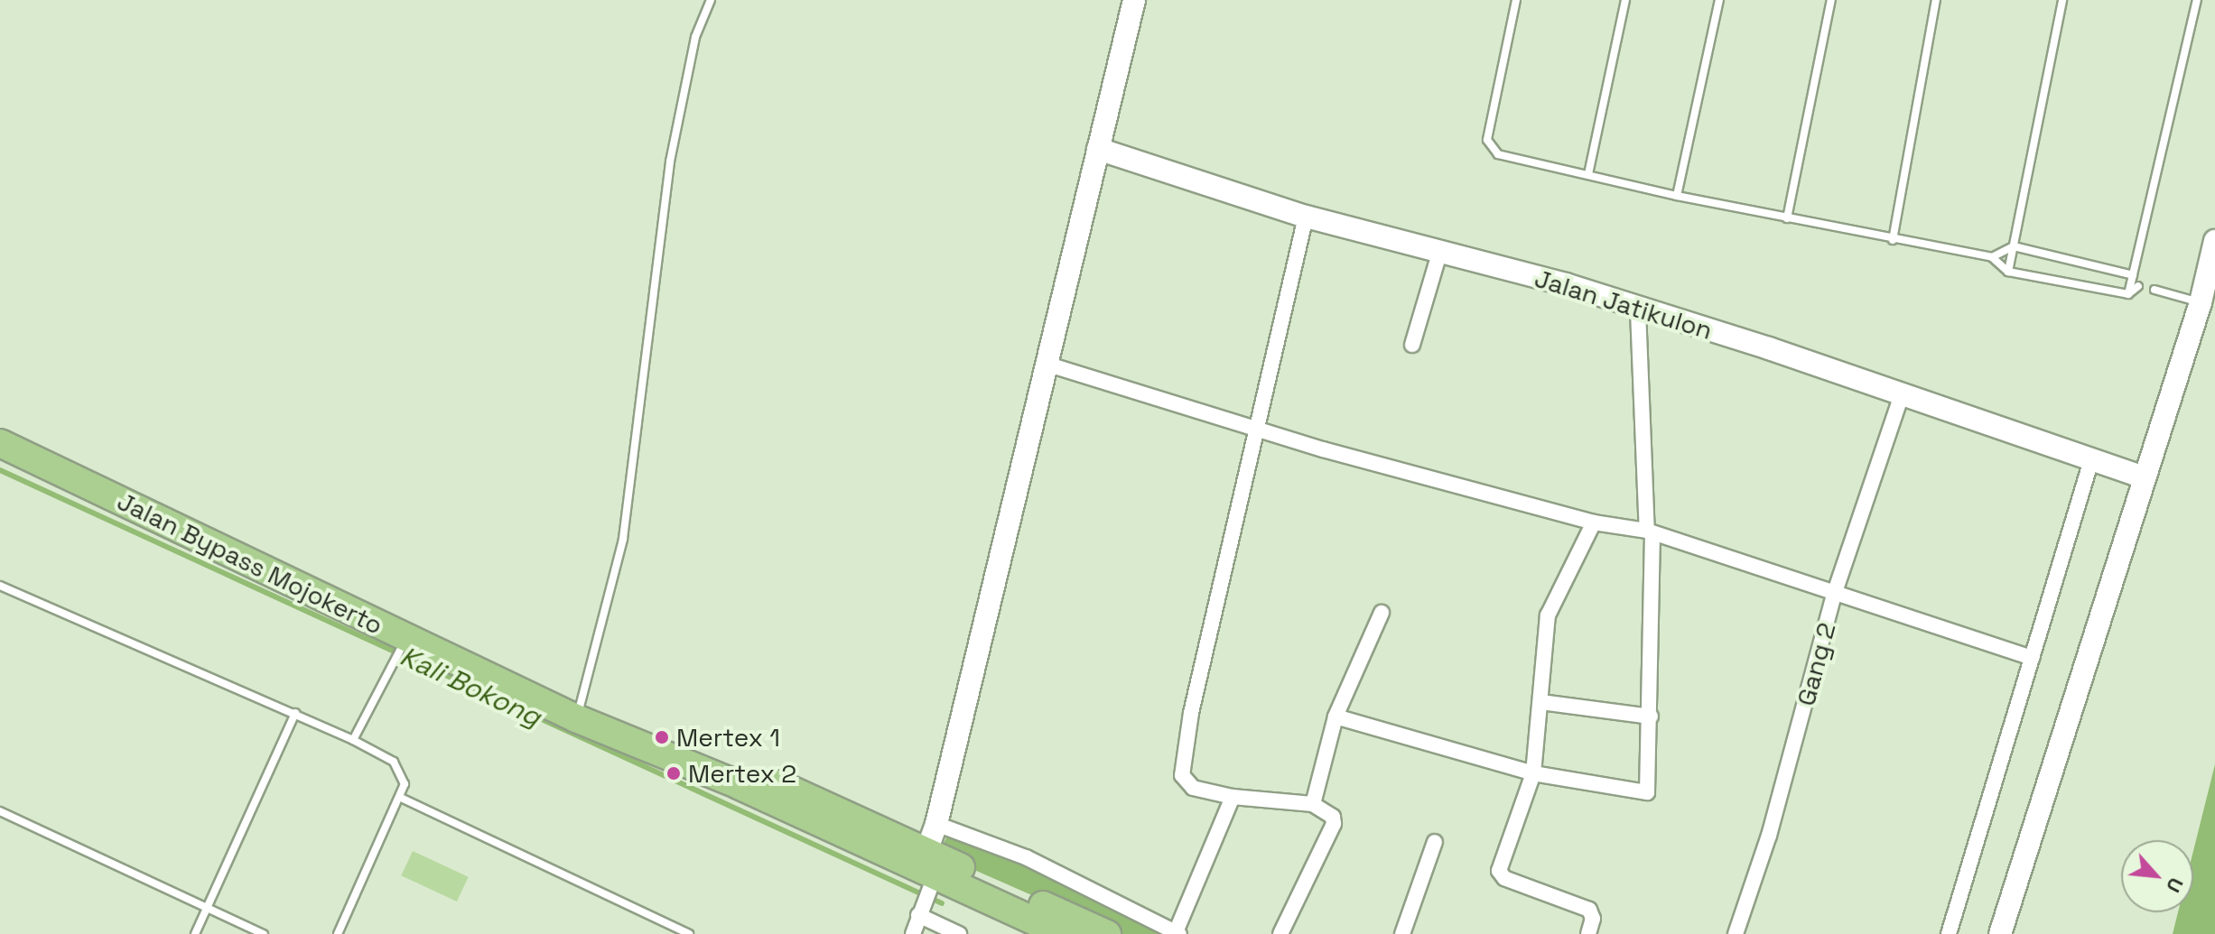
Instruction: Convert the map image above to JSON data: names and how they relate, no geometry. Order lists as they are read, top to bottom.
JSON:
{
  "streets": {
    "highway": ["Jalan Bypass Mojokerto"],
    "main road": ["Jalan Jatikulon"],
    "street": ["Gang 2"]
  },
  "crossings": [
    ["Jalan Jatikulon", "Gang 2"]
  ],
  "water": ["Kali Bokong"],
  "places": ["Mertex 1", "Mertex 2"],
  "north": "bottom right"
}
